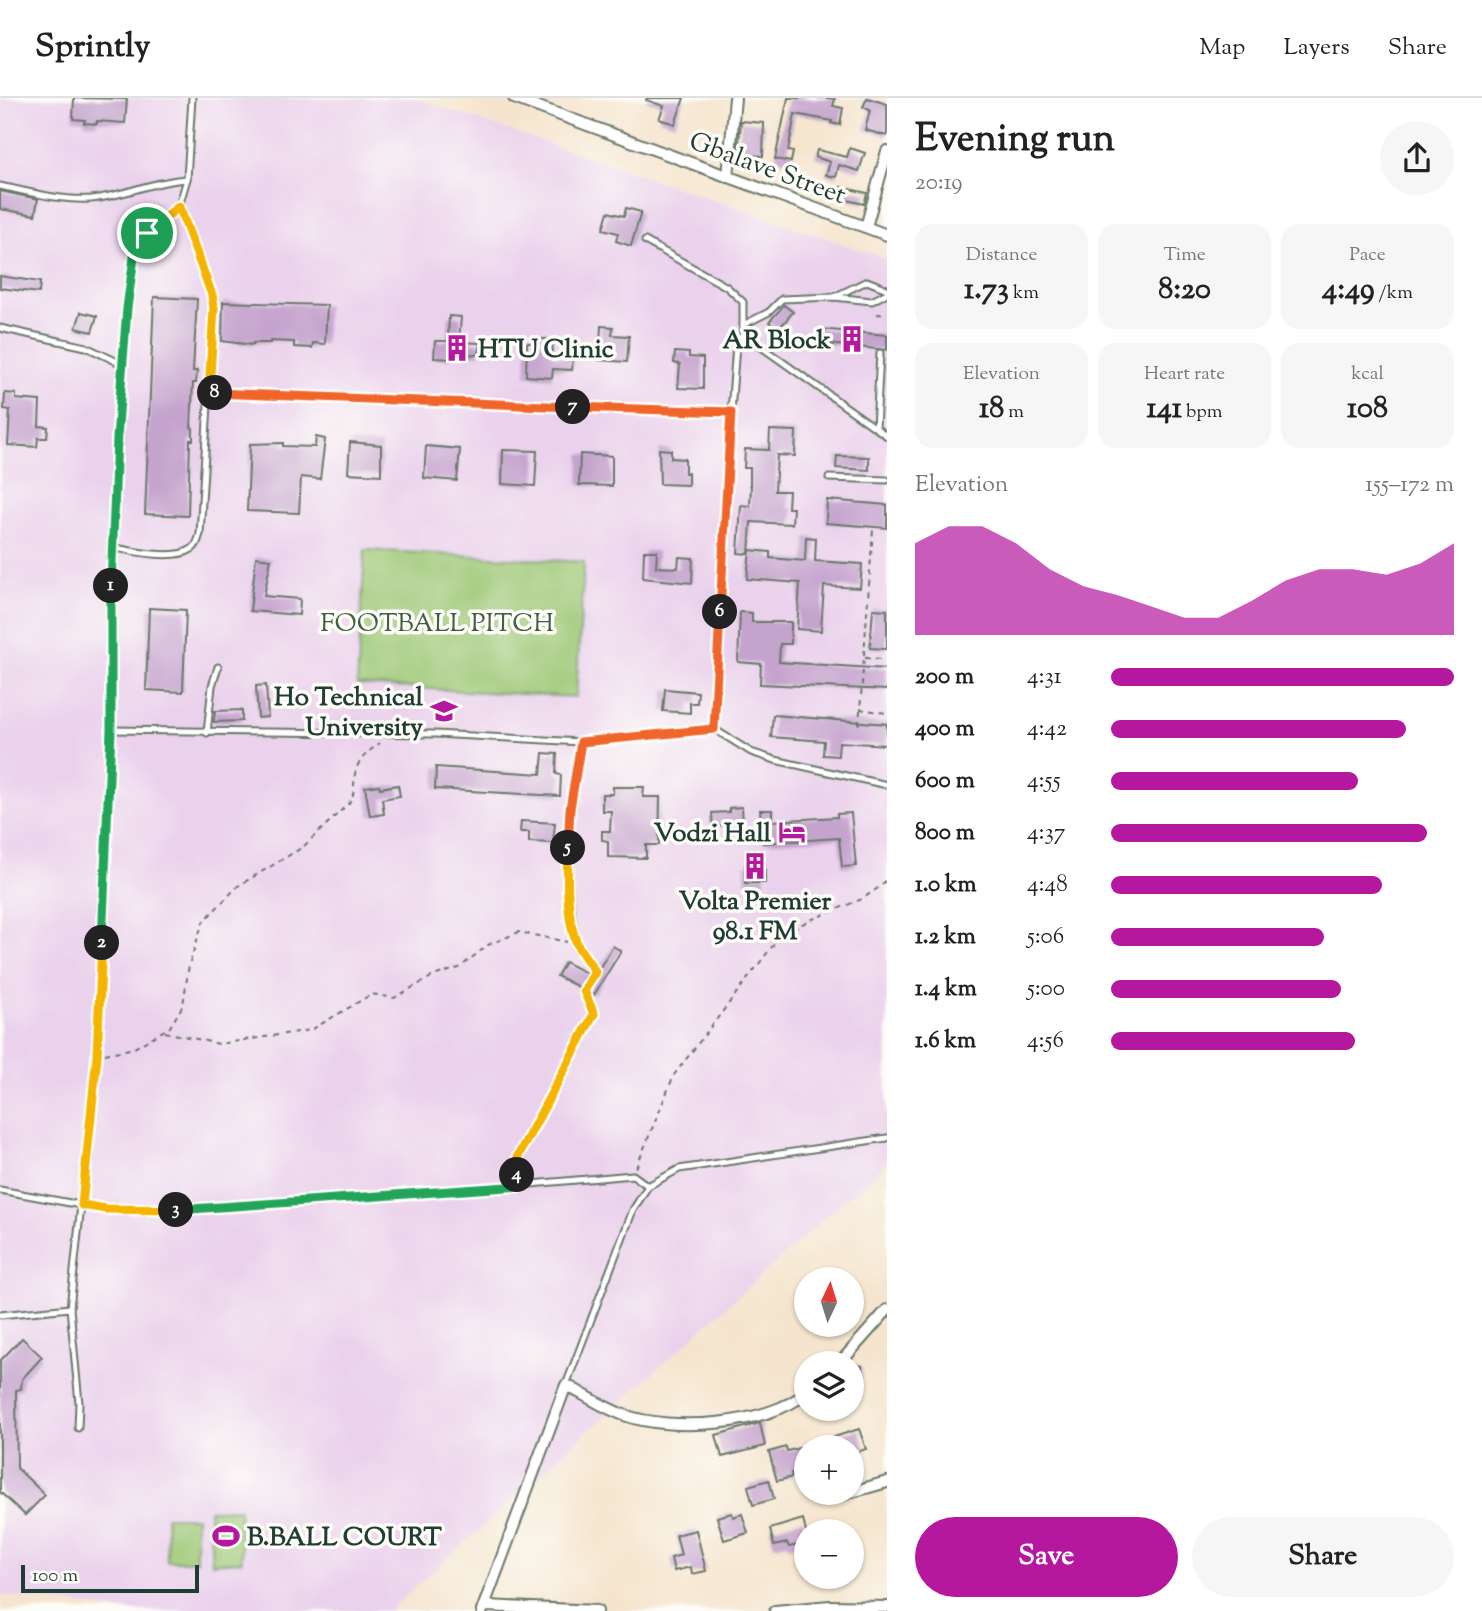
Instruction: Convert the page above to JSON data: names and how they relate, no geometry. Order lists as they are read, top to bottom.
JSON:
{
  "streets": {
    "street": ["Gbalave Street"]
  },
  "parks": ["FOOTBALL PITCH"],
  "places": {
    "building": ["AR Block", "HTU Clinic", "Volta Premier 98.1 FM"],
    "school or university": ["Ho Technical University"],
    "hotel": ["Vodzi Hall"],
    "sports": ["B.BALL COURT"]
  },
  "scale_bar": "100 m",
  "north": "top",
  "page": {
    "header": "Sprintly",
    "nav": ["Map", "Layers", "Share"],
    "heading": ["Evening run", "20:19"],
    "stats": [
      ["Distance", "1.73 km"],
      ["Time", "8:20"],
      ["Pace", "4:49 /km"],
      ["Elevation", "18 m"],
      ["Heart rate", "141 bpm"],
      ["kcal", "108"]
    ],
    "pins": [
      "8",
      "7",
      "1",
      "6",
      "5",
      "2",
      "4",
      "3"
    ],
    "chart": ["Elevation", "155–172 m"],
    "list": [
      {
        "name": "200 m",
        "note": "4:31"
      },
      {
        "name": "400 m",
        "note": "4:42"
      },
      {
        "name": "600 m",
        "note": "4:55"
      },
      {
        "name": "800 m",
        "note": "4:37"
      },
      {
        "name": "1.0 km",
        "note": "4:48"
      },
      {
        "name": "1.2 km",
        "note": "5:06"
      },
      {
        "name": "1.4 km",
        "note": "5:00"
      },
      {
        "name": "1.6 km",
        "note": "4:56"
      }
    ],
    "map_buttons": ["+", "−"],
    "buttons": ["Save", "Share"],
    "scale": "100 m"
  }
}
